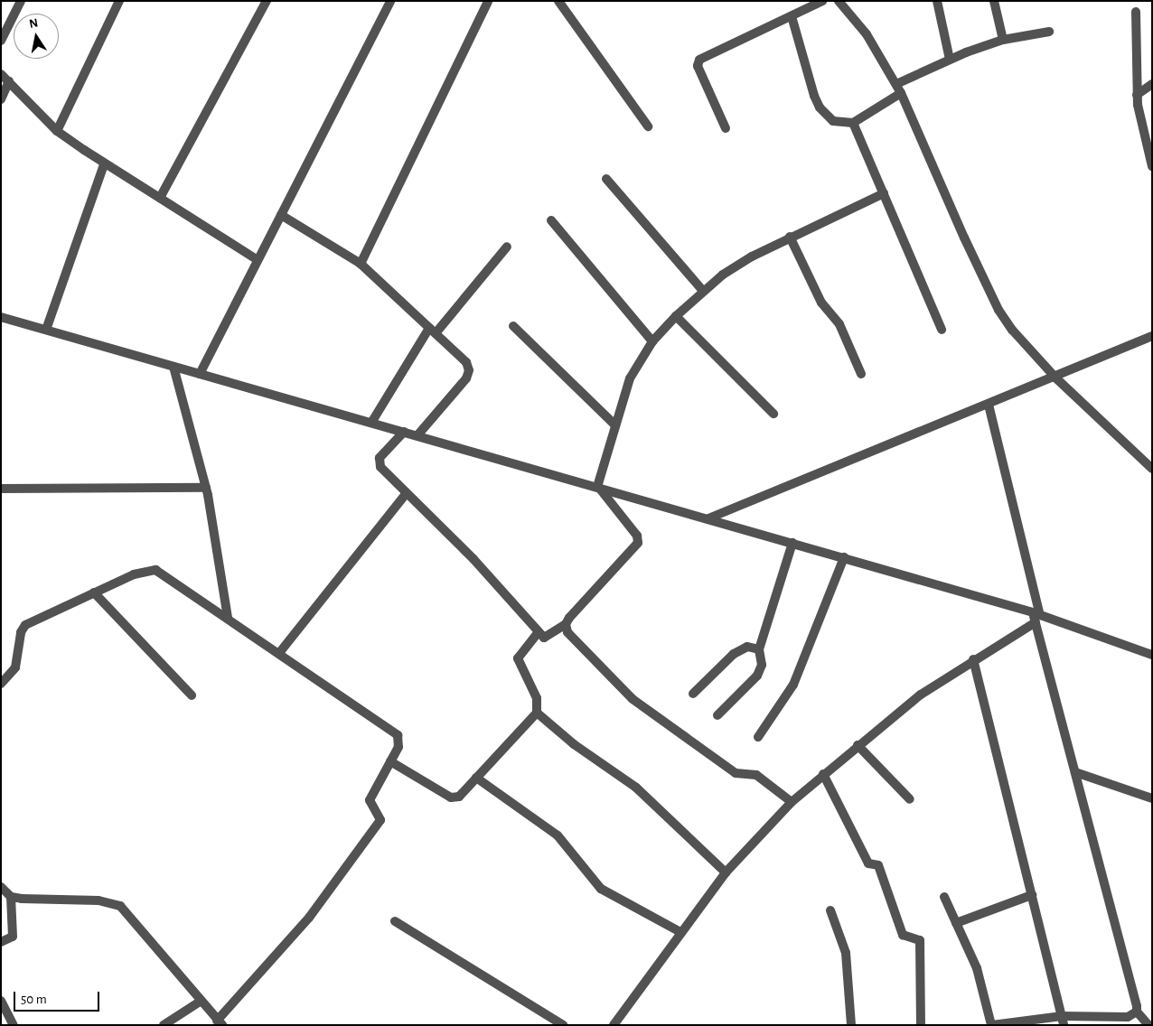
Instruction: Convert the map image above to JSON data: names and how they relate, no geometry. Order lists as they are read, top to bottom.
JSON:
{
  "scale_bar": "50 m",
  "north": "top"
}
